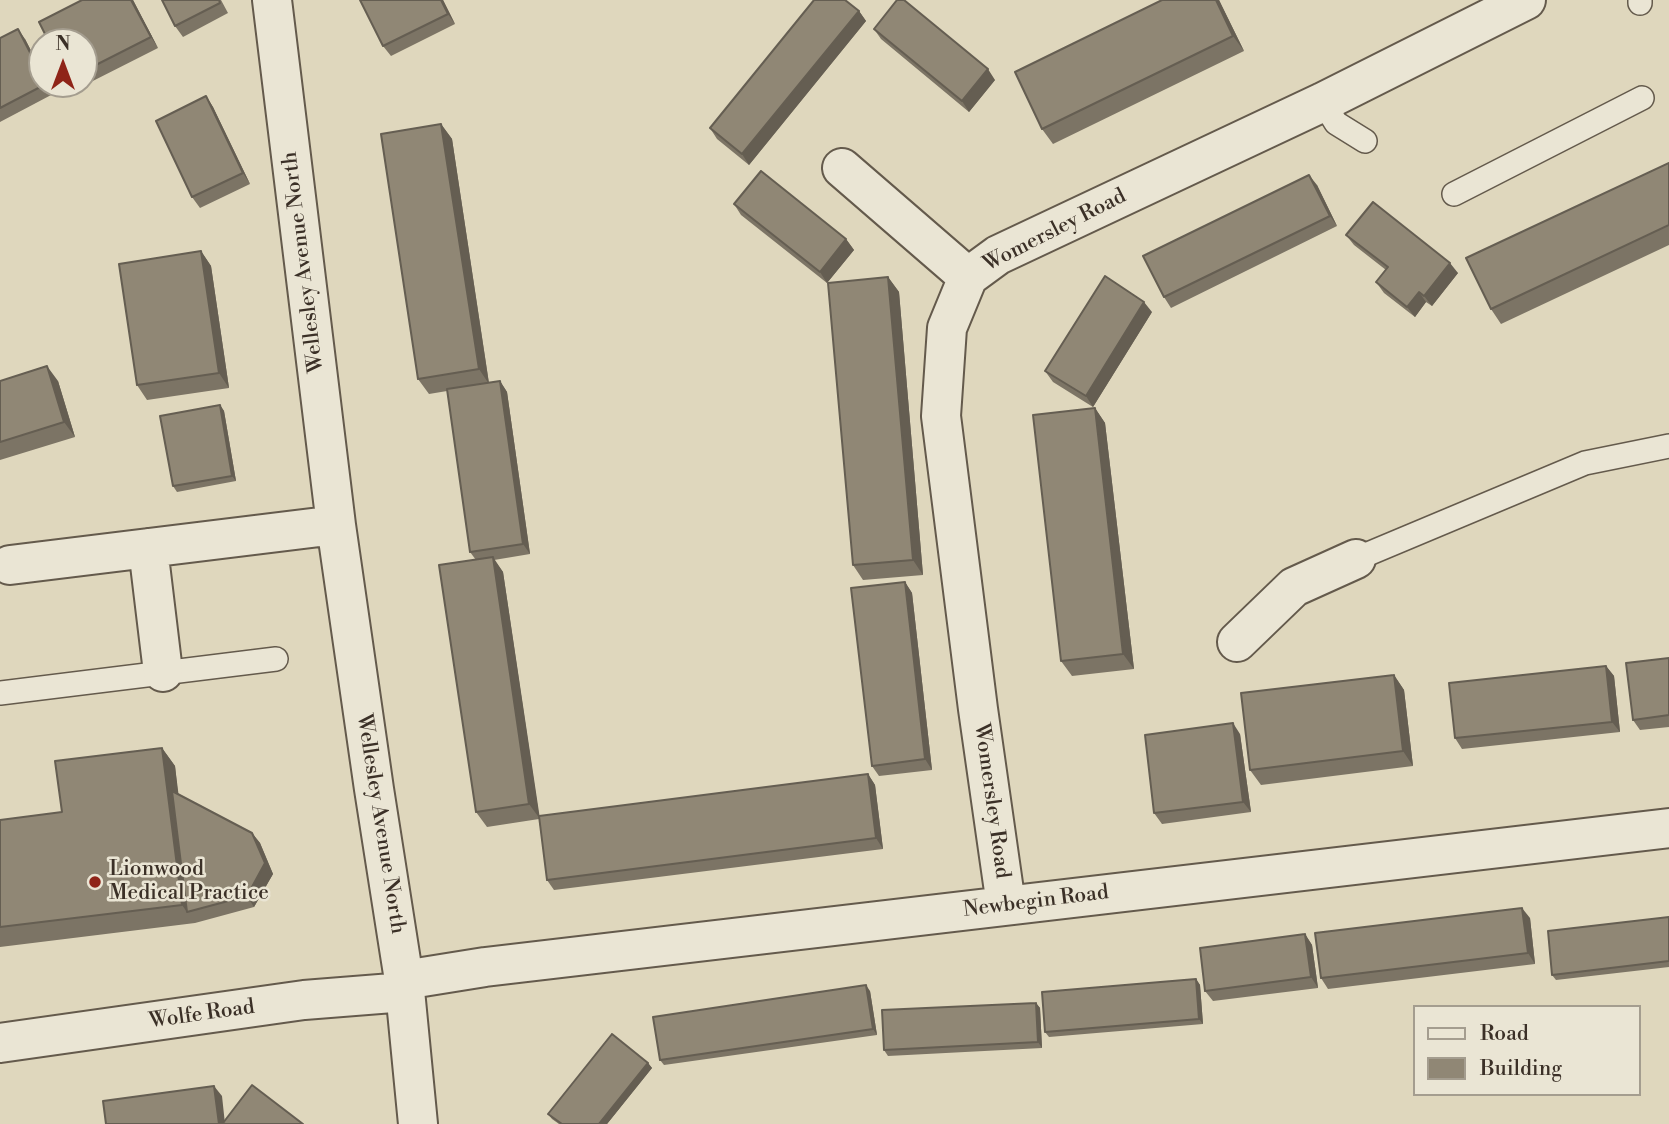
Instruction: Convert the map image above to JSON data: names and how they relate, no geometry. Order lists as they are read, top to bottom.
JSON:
{
  "streets": {
    "street": [
      "Womersley Road",
      "Wellesley Avenue North",
      "Newbegin Road",
      "Wolfe Road"
    ]
  },
  "crossings": [
    ["Womersley Road", "Newbegin Road"],
    ["Wellesley Avenue North", "Newbegin Road"],
    ["Wellesley Avenue North", "Wolfe Road"],
    ["Newbegin Road", "Wolfe Road"]
  ],
  "places": ["Lionwood Medical Practice"],
  "legend": ["Road", "Building"],
  "north": "top"
}
